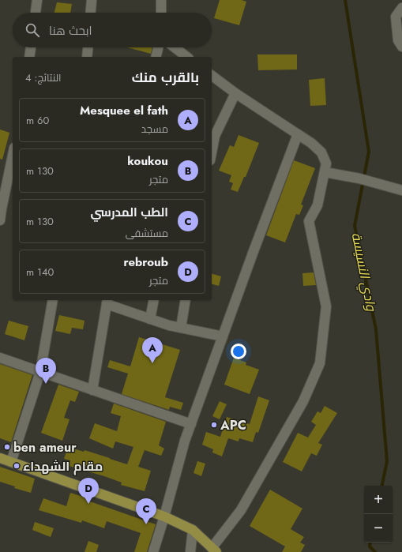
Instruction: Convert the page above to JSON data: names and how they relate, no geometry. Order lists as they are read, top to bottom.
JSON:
{
  "water": ["وادي النسيسة"],
  "places": ["APC", "ben ameur", "مقام الشهداء"],
  "page": {
    "search": "ابحث هنا",
    "heading": ["بالقرب منك", "النتائج: 4"],
    "list": [
      {
        "mark": "A",
        "name": "Mesquee el fath",
        "note": "مسجد",
        "value": "60 m"
      },
      {
        "mark": "B",
        "name": "koukou",
        "note": "متجر",
        "value": "130 m"
      },
      {
        "mark": "C",
        "name": "الطب المدرسي",
        "note": "مستشفى",
        "value": "130 m"
      },
      {
        "mark": "D",
        "name": "rebroub",
        "note": "متجر",
        "value": "140 m"
      }
    ],
    "pins": [
      "A",
      "B",
      "D",
      "C"
    ],
    "map_buttons": ["+", "−"]
  }
}
